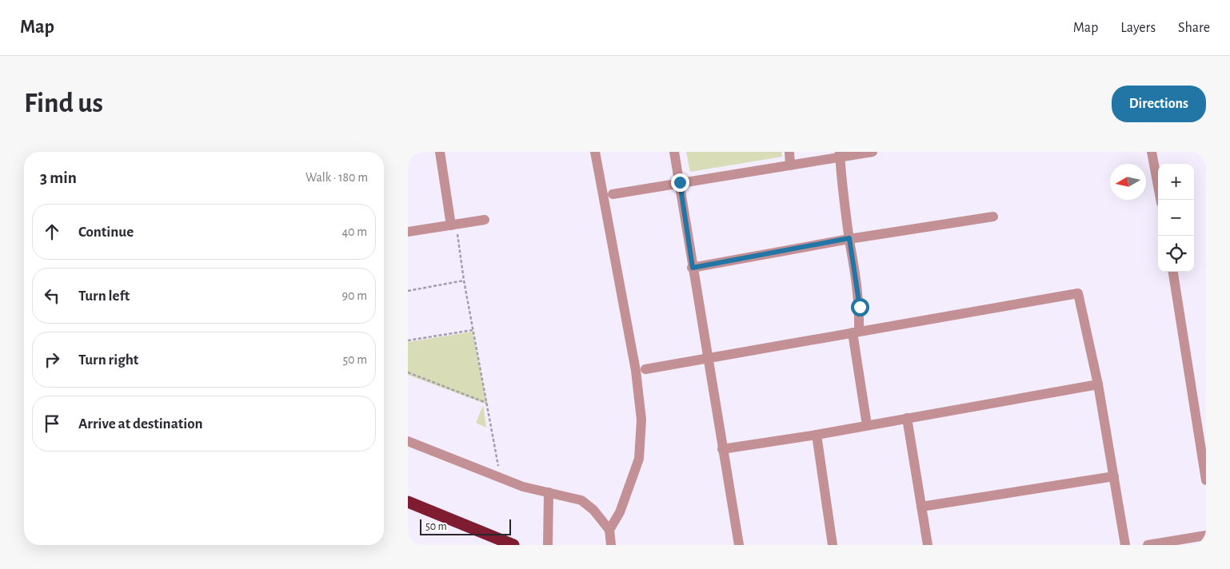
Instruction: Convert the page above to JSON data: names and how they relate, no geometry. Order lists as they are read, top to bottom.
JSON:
{
  "scale_bar": "50 m",
  "north": "left",
  "page": {
    "header": "Map",
    "nav": ["Map", "Layers", "Share"],
    "buttons": "Directions",
    "title": "Find us",
    "heading": ["3 min", "Walk · 180 m"],
    "map_buttons": ["+", "−"],
    "list": [
      ["Continue", "40 m"],
      ["Turn left", "90 m"],
      ["Turn right", "50 m"],
      "Arrive at destination"
    ],
    "scale": "50 m"
  }
}
